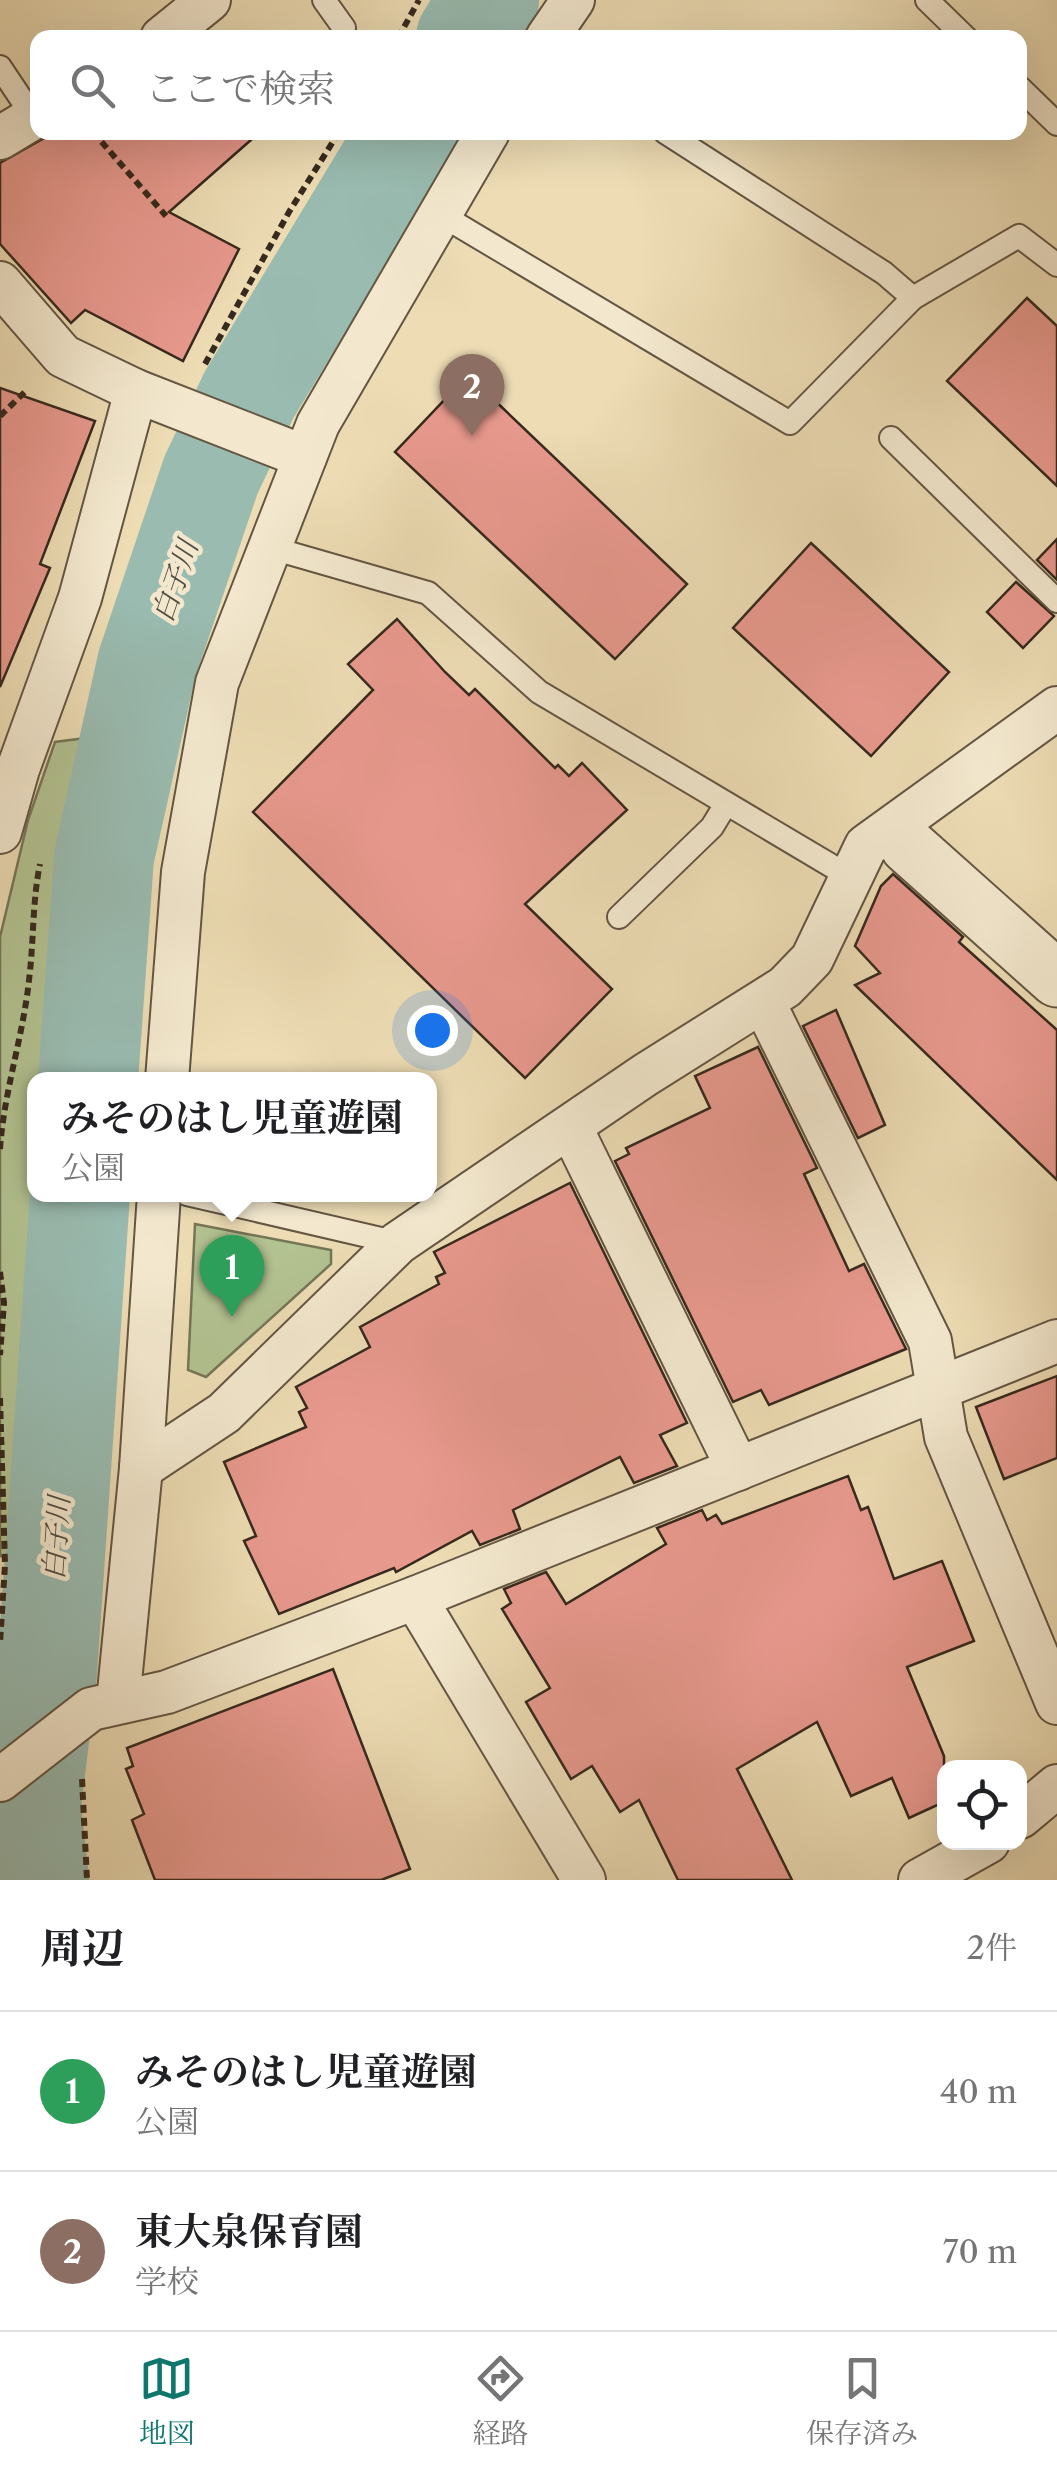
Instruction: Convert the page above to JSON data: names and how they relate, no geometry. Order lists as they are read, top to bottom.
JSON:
{
  "water": ["白子川"],
  "page": {
    "search": "ここで検索",
    "pins": ["2", "1"],
    "popup": ["みそのはし児童遊園", "公園"],
    "heading": ["周辺", "2件"],
    "list": [
      {
        "mark": "1",
        "name": "みそのはし児童遊園",
        "note": "公園",
        "value": "40 m"
      },
      {
        "mark": "2",
        "name": "東大泉保育園",
        "note": "学校",
        "value": "70 m"
      }
    ],
    "nav": ["地図", "経路", "保存済み"]
  }
}
